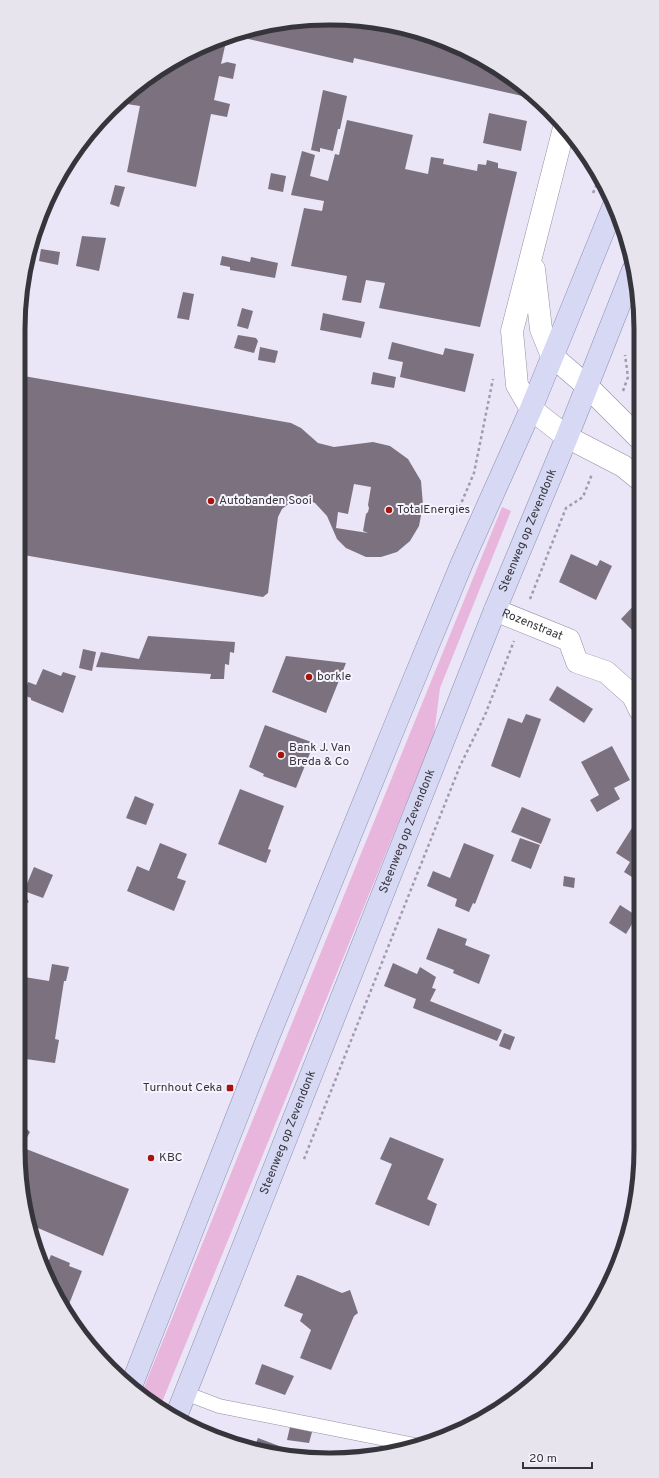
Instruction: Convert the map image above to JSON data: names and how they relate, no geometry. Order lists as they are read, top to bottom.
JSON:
{
  "streets": {
    "main road": ["Steenweg op Zevendonk"],
    "street": ["Rozenstraat"]
  },
  "crossings": [
    ["Steenweg op Zevendonk", "Rozenstraat"]
  ],
  "places": {
    "other": [
      "Autobanden Sooi",
      "TotalEnergies",
      "borkle",
      "Bank J. Van Breda & Co",
      "KBC"
    ],
    "transit": ["Turnhout Ceka"]
  },
  "scale_bar": "20 m"
}
